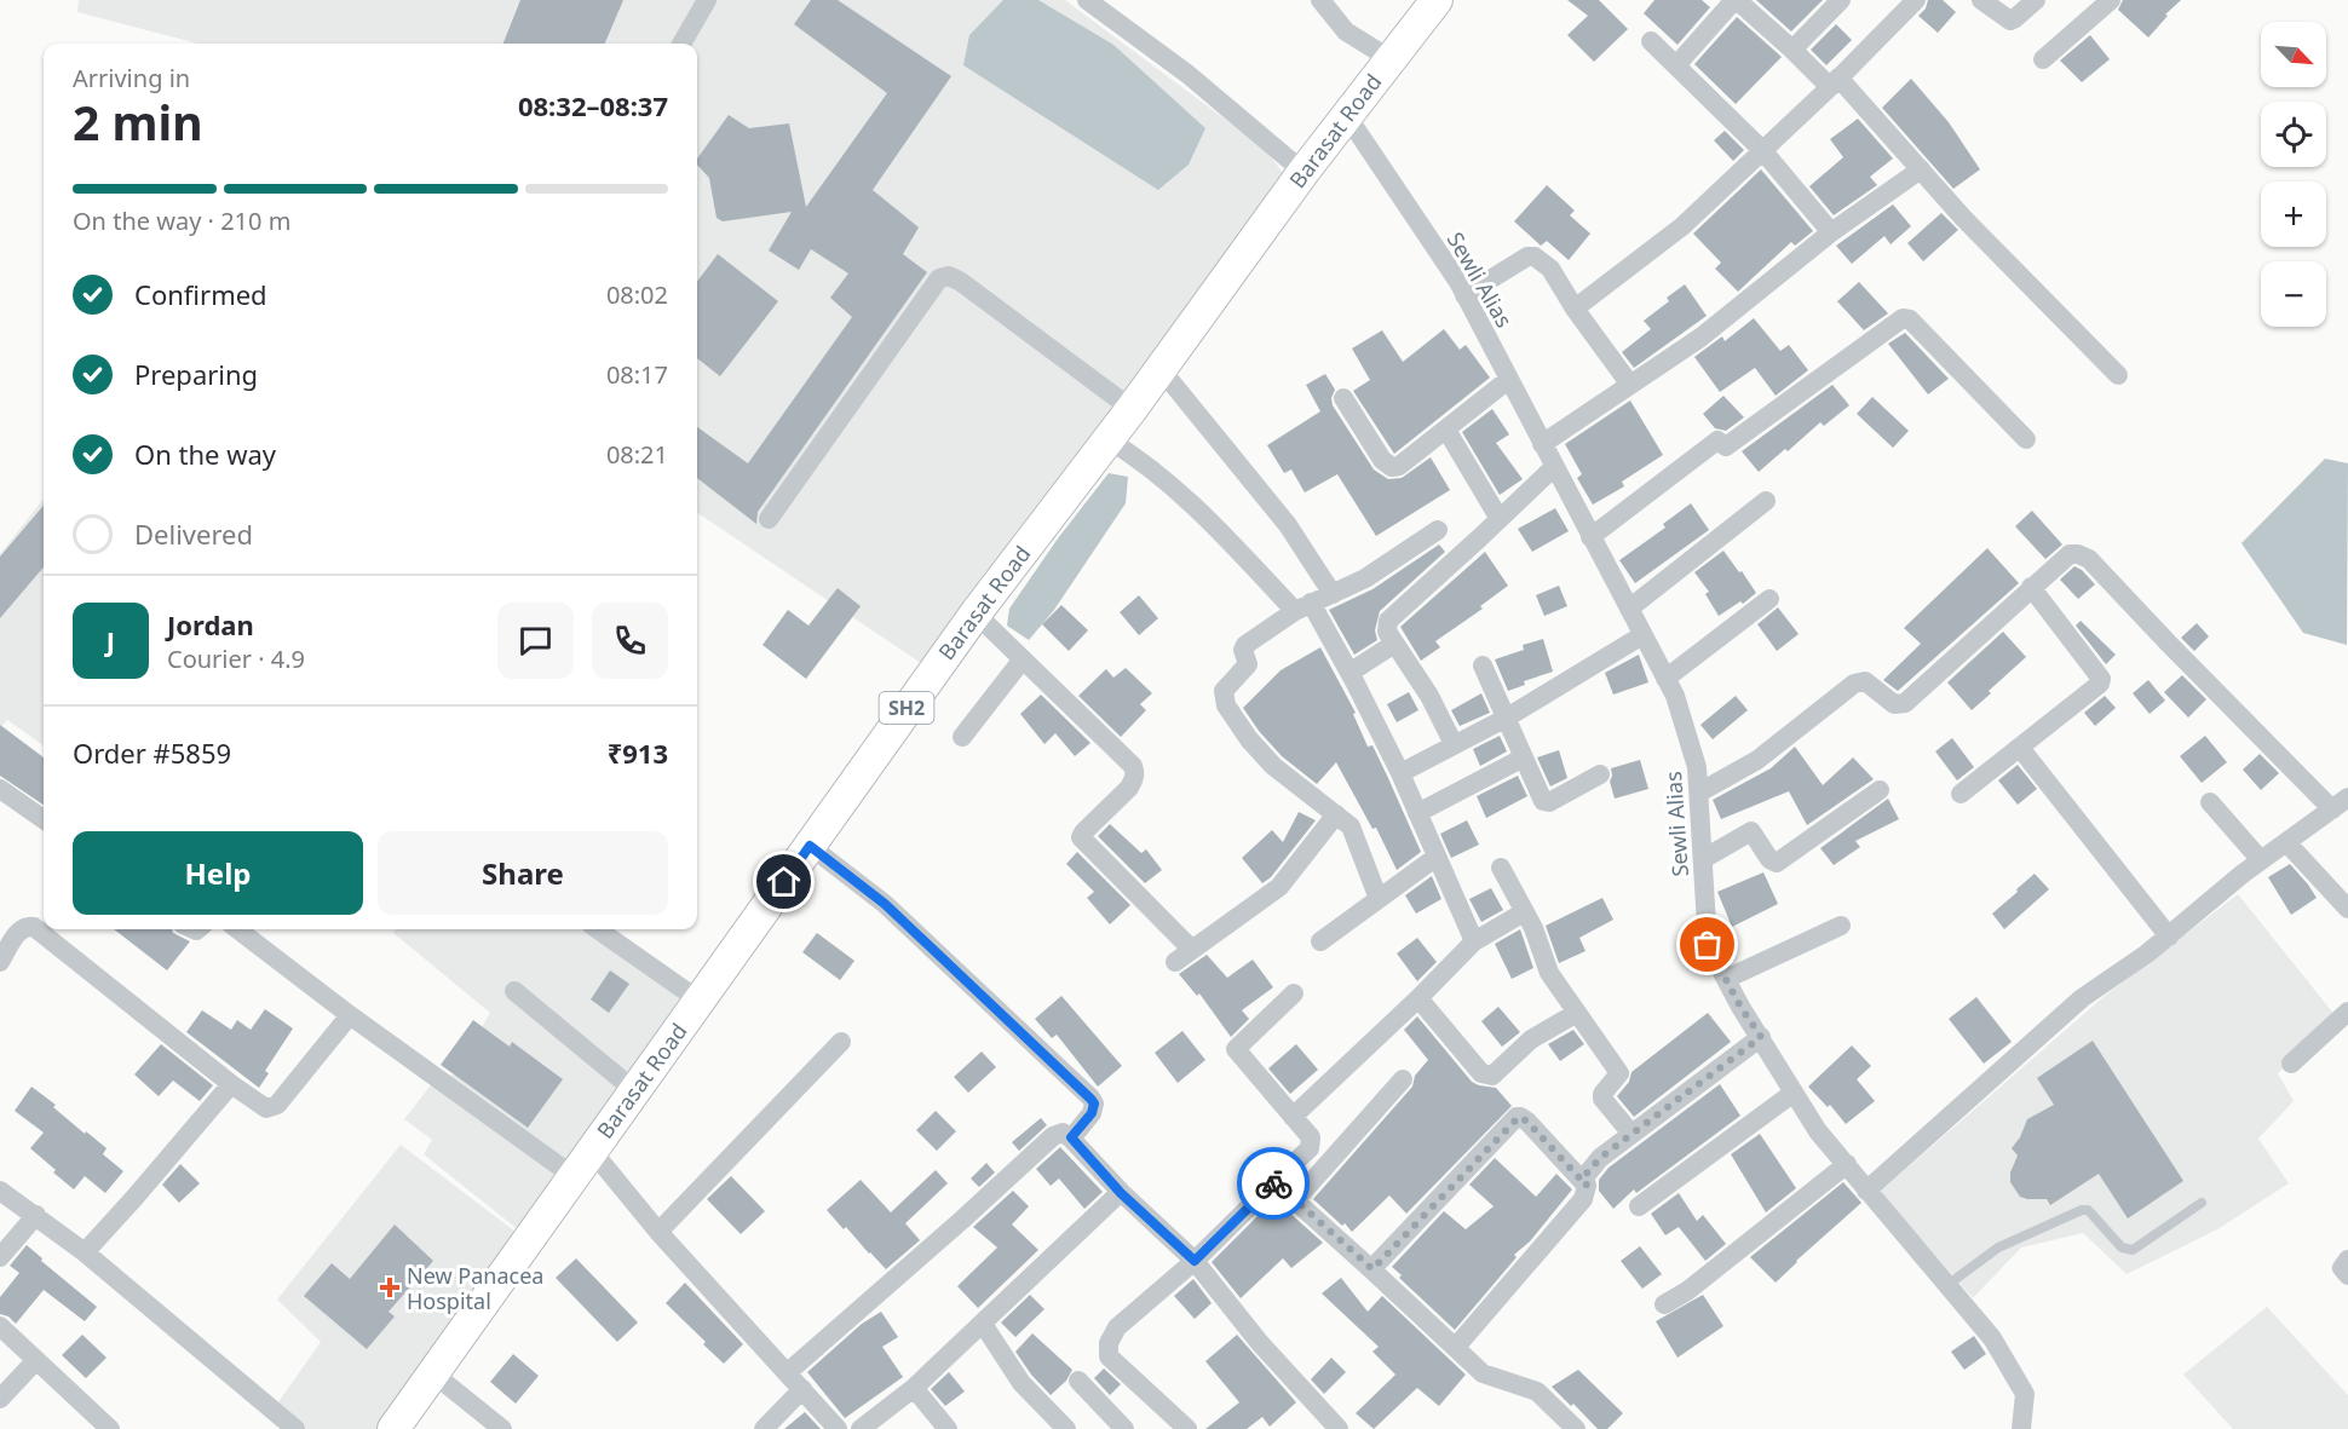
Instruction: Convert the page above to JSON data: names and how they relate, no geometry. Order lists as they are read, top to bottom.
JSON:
{
  "streets": {
    "main road": ["Barasat Road", "SH2"],
    "street": ["Sewli Alias"]
  },
  "crossings": [
    ["Barasat Road", "Sewli Alias"]
  ],
  "places": {
    "health": ["New Panacea Hospital"]
  },
  "north": "bottom right",
  "page": {
    "map_buttons": ["+", "−"],
    "heading": ["2 min", "Arriving in", "08:32–08:37"],
    "panel": [
      "Jordan",
      "Courier · 4.9",
      "Order #5859",
      "₹913"
    ],
    "bar": "On the way · 210 m",
    "list": [
      ["Confirmed", "08:02"],
      ["Preparing", "08:17"],
      ["On the way", "08:21"],
      "Delivered"
    ],
    "round": "J",
    "buttons": ["Help", "Share"]
  }
}
